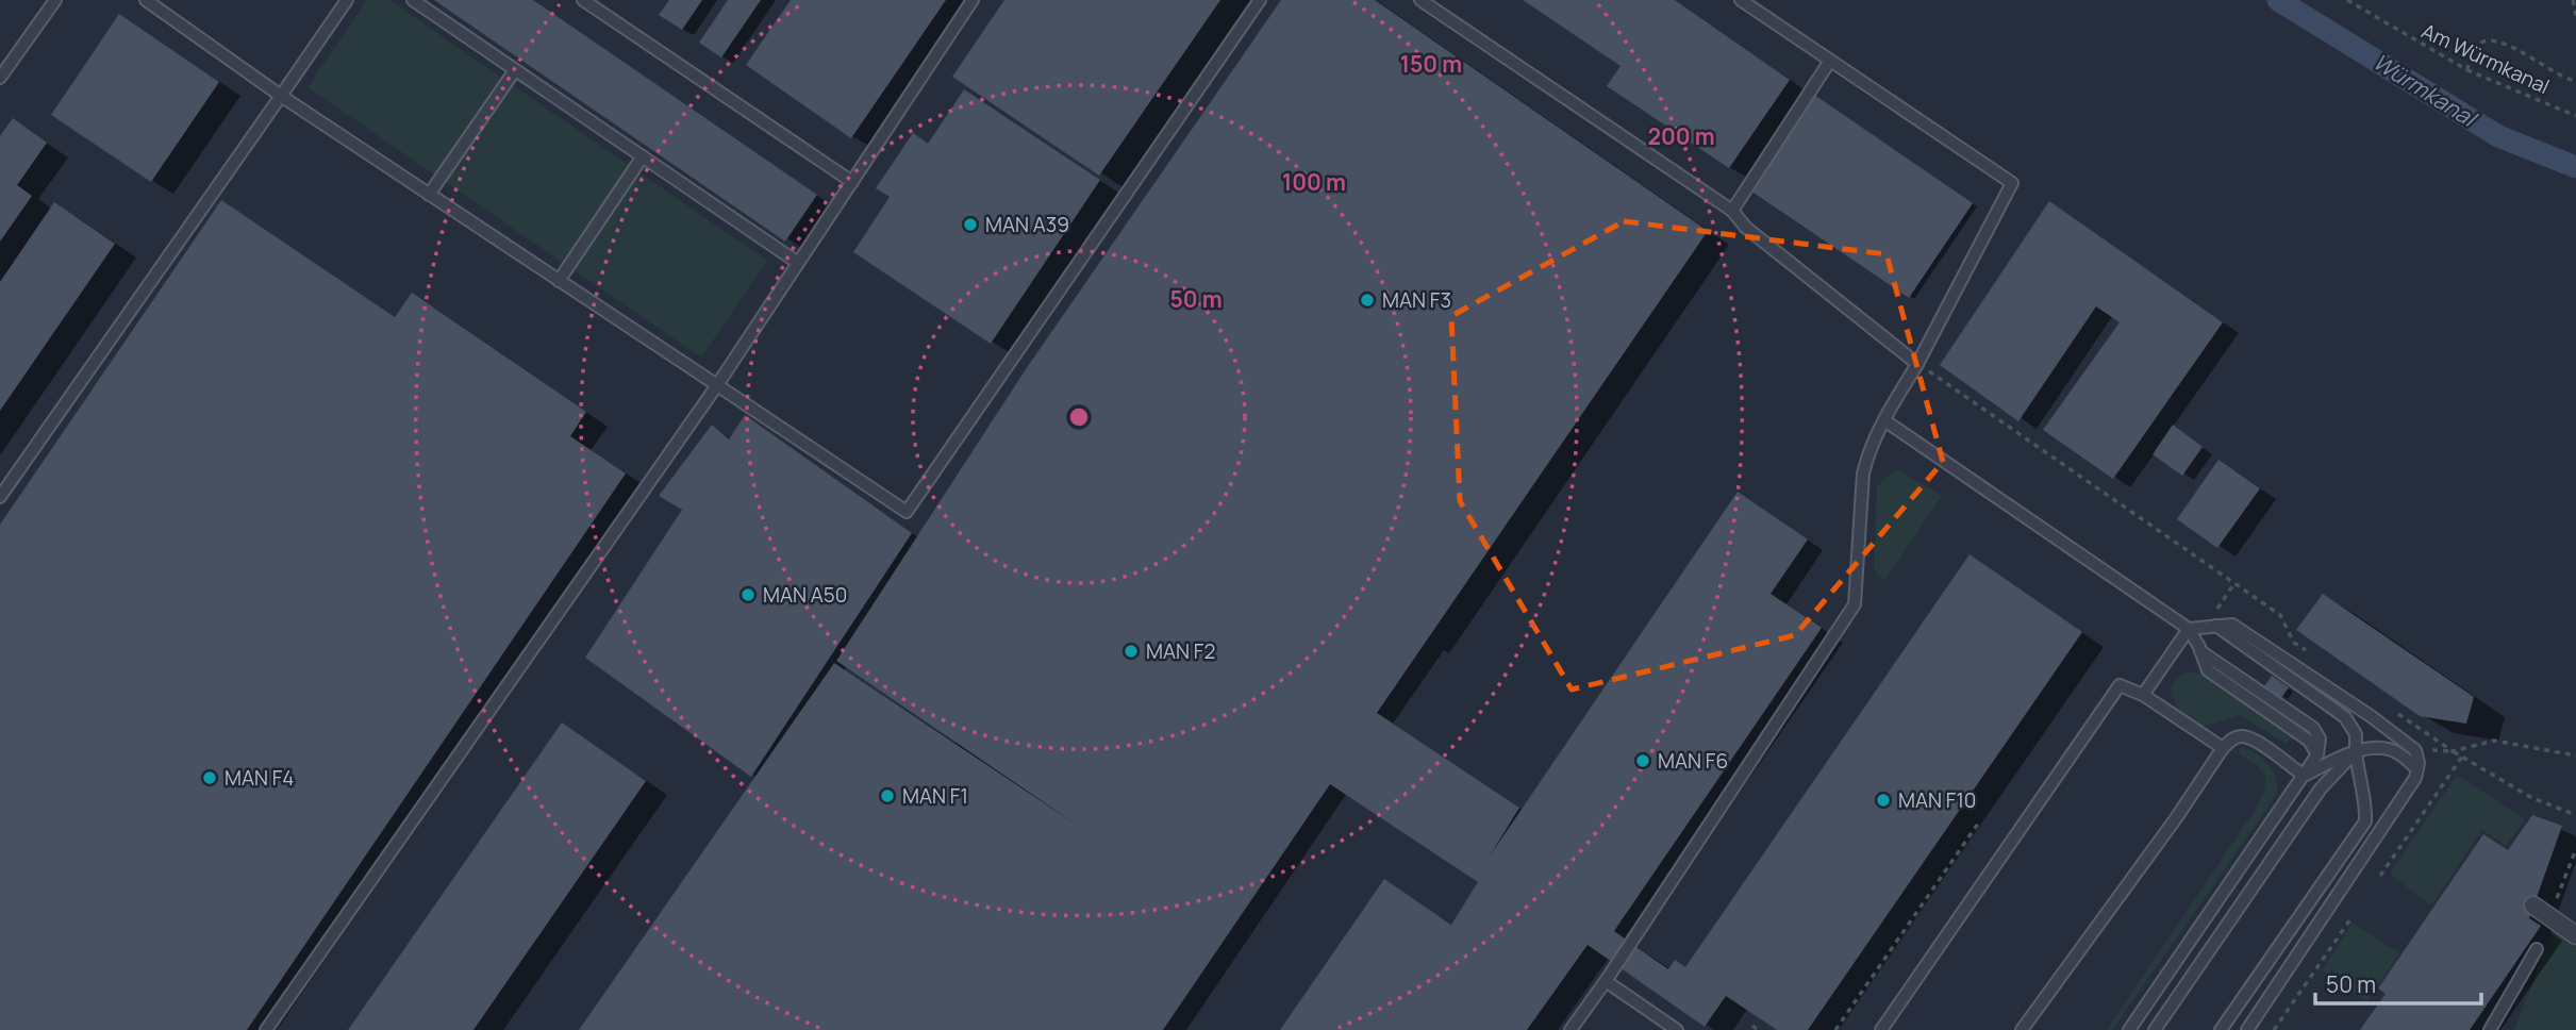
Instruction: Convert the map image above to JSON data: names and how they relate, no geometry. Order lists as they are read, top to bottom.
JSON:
{
  "streets": {
    "path": ["Am Würmkanal"]
  },
  "water": ["Würmkanal"],
  "places": [
    "MAN A39",
    "MAN F3",
    "MAN A50",
    "MAN F2",
    "MAN F6",
    "MAN F4",
    "MAN F1",
    "MAN F10"
  ],
  "scale_bar": "50 m",
  "rings": [
    "150 m",
    "200 m",
    "100 m",
    "50 m"
  ]
}
